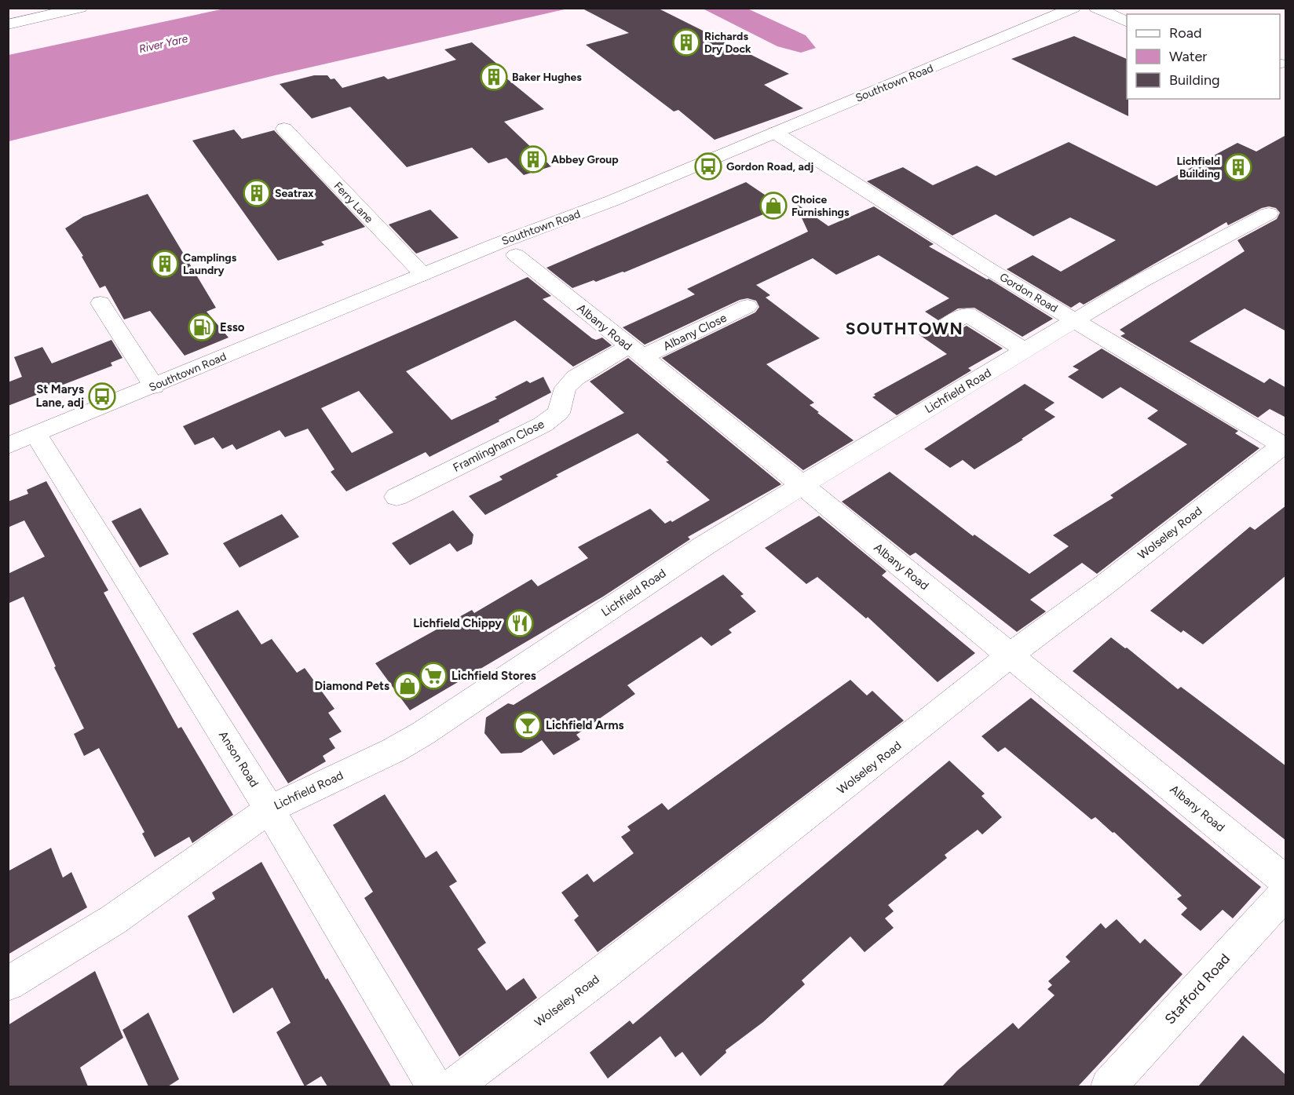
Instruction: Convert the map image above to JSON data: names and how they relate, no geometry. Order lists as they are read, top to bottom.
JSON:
{
  "streets": {
    "street": [
      "Southtown Road",
      "Ferry Lane",
      "Gordon Road",
      "Albany Road",
      "Albany Close",
      "Lichfield Road",
      "Framlingham Close",
      "Wolseley Road",
      "Anson Road",
      "Stafford Road"
    ]
  },
  "crossings": [
    ["Southtown Road", "Ferry Lane"],
    ["Southtown Road", "Gordon Road"],
    ["Southtown Road", "Anson Road"],
    ["Gordon Road", "Lichfield Road"],
    ["Gordon Road", "Wolseley Road"],
    ["Albany Road", "Albany Close"],
    ["Albany Road", "Lichfield Road"],
    ["Albany Road", "Framlingham Close"],
    ["Albany Road", "Wolseley Road"],
    ["Albany Close", "Framlingham Close"],
    ["Lichfield Road", "Anson Road"]
  ],
  "districts": ["SOUTHTOWN"],
  "water": ["River Yare"],
  "places": {
    "building": [
      "Richards Dry Dock",
      "Baker Hughes",
      "Abbey Group",
      "Lichfield Building",
      "Seatrax",
      "Camplings Laundry"
    ],
    "bus stop": ["Gordon Road, adj", "St Marys Lane, adj"],
    "shop": ["Choice Furnishings", "Diamond Pets"],
    "fuel station": ["Esso"],
    "restaurant": ["Lichfield Chippy"],
    "supermarket": ["Lichfield Stores"],
    "bar": ["Lichfield Arms"]
  },
  "legend": ["Road", "Water", "Building"]
}
